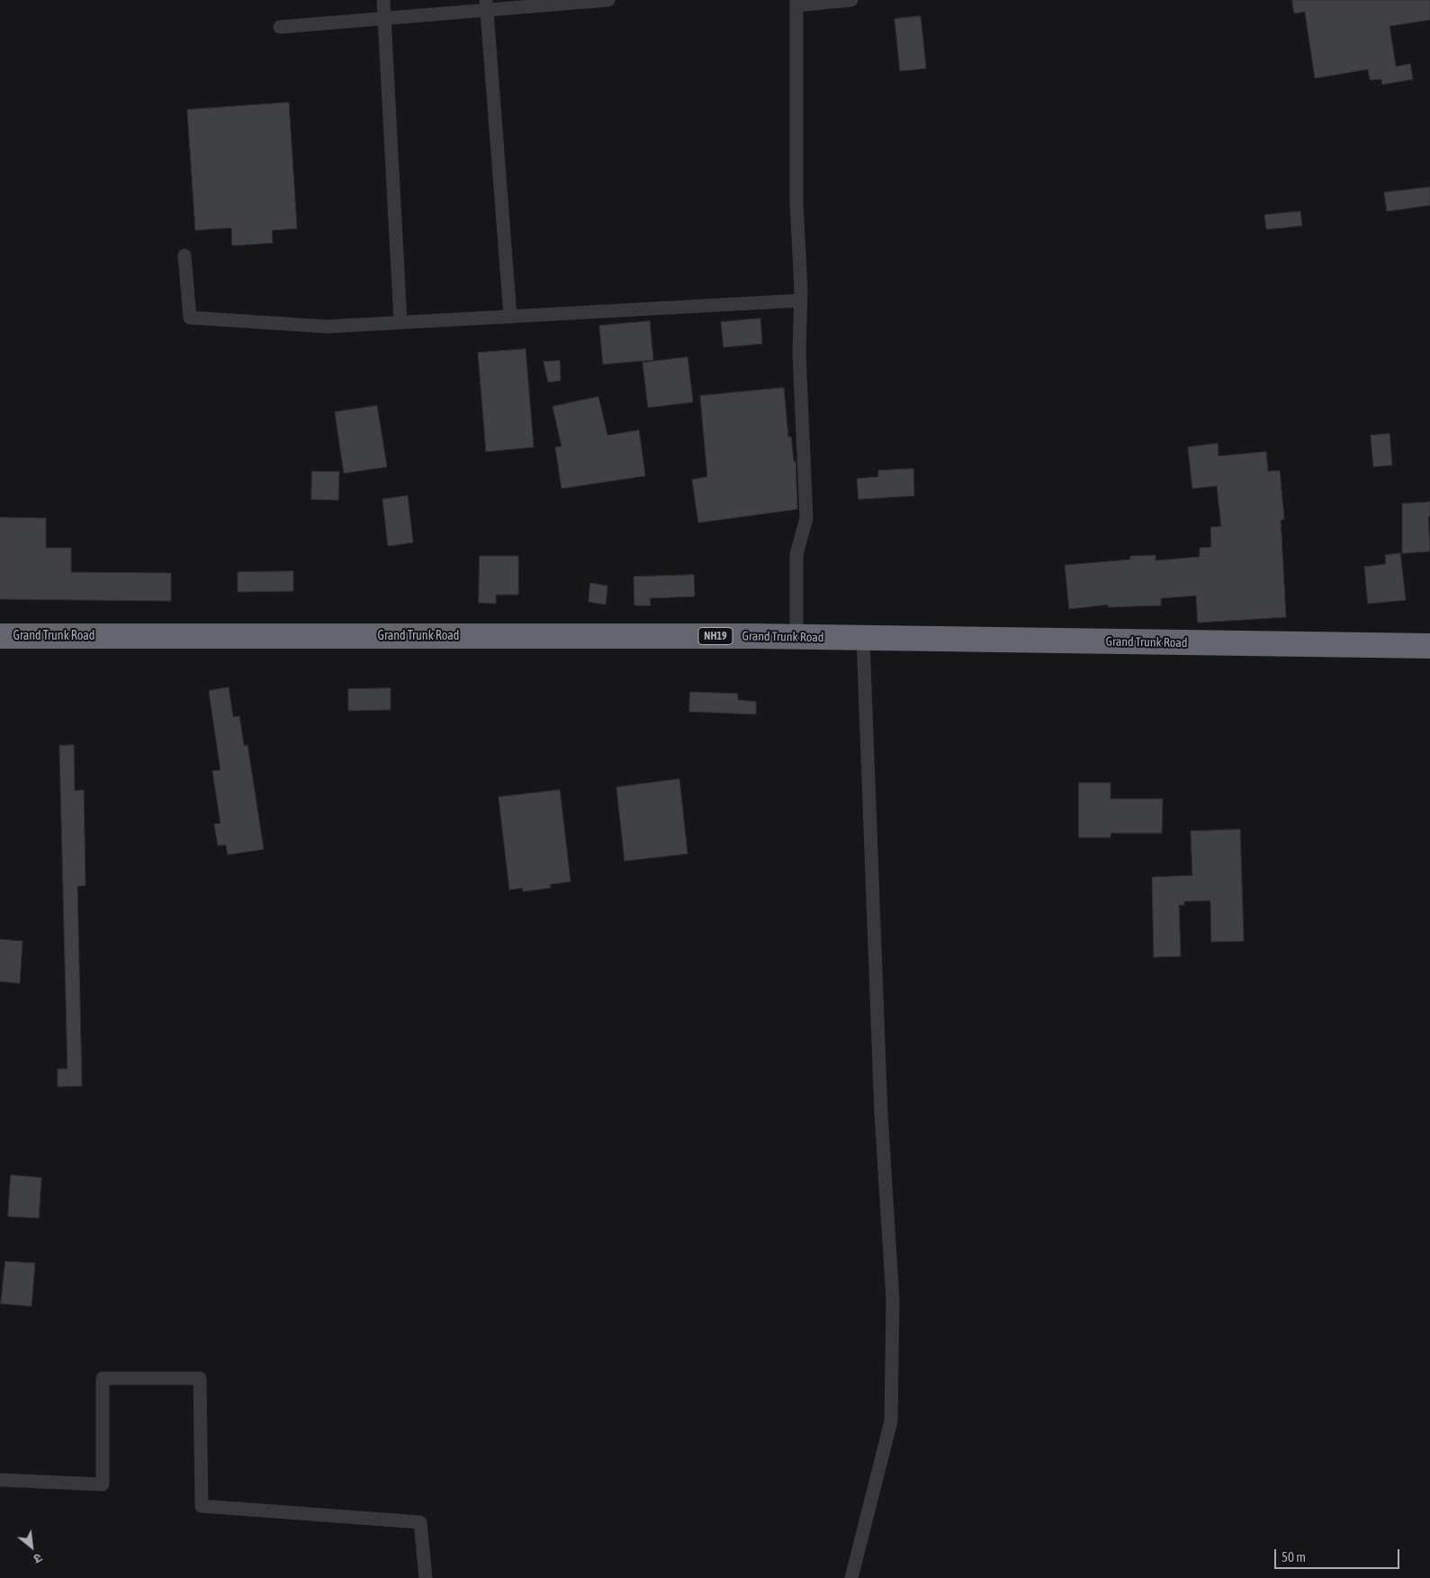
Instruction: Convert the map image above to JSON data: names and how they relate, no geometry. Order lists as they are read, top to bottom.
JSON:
{
  "streets": {
    "highway": ["Grand Trunk Road", "NH19"]
  },
  "scale_bar": "50 m",
  "north": "bottom right"
}
